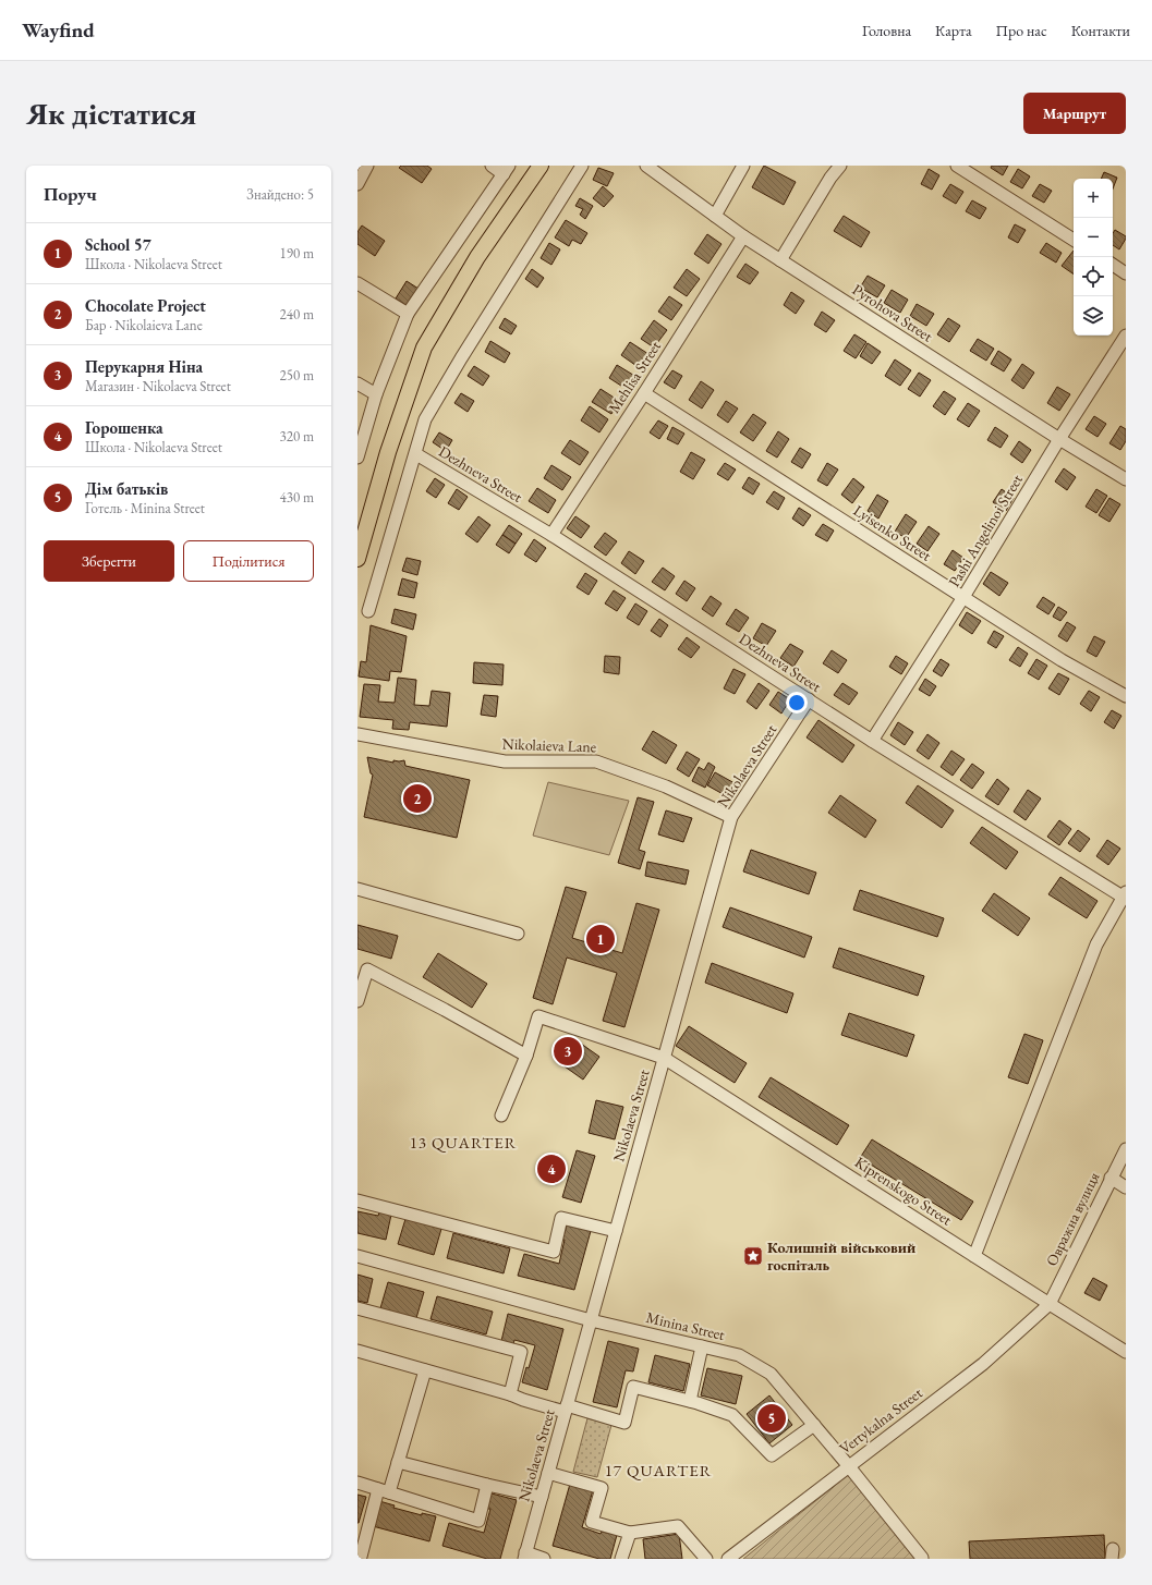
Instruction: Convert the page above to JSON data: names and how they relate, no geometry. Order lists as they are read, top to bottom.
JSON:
{
  "streets": {
    "street": [
      "Pyrohova Street",
      "Mehlisa Street",
      "Dezhneva Street",
      "Pashi Angelinoi Street",
      "Lyisenko Street",
      "Nikolaieva Lane",
      "Nikolaeva Street",
      "Kiprenskogo Street",
      "Овражна вулиця",
      "Minina Street",
      "Vertykalna Street"
    ]
  },
  "crossings": [
    ["Pyrohova Street", "Mehlisa Street"],
    ["Pyrohova Street", "Pashi Angelinoi Street"],
    ["Mehlisa Street", "Dezhneva Street"],
    ["Mehlisa Street", "Lyisenko Street"],
    ["Dezhneva Street", "Pashi Angelinoi Street"],
    ["Dezhneva Street", "Nikolaeva Street"],
    ["Pashi Angelinoi Street", "Lyisenko Street"],
    ["Nikolaieva Lane", "Nikolaeva Street"],
    ["Nikolaeva Street", "Kiprenskogo Street"],
    ["Nikolaeva Street", "Minina Street"],
    ["Kiprenskogo Street", "Овражна вулиця"],
    ["Kiprenskogo Street", "Vertykalna Street"],
    ["Овражна вулиця", "Vertykalna Street"],
    ["Minina Street", "Vertykalna Street"]
  ],
  "districts": ["13 QUARTER", "17 QUARTER"],
  "places": {
    "place": ["Колишній військовий госпіталь"]
  },
  "page": {
    "header": "Wayfind",
    "nav": [
      "Головна",
      "Карта",
      "Про нас",
      "Контакти"
    ],
    "buttons": [
      "Маршрут",
      ["Зберегти", "Поділитися"]
    ],
    "title": "Як дістатися",
    "heading": ["Поруч", "Знайдено: 5"],
    "map_buttons": ["+", "−"],
    "list": [
      {
        "mark": "1",
        "name": "School 57",
        "note": "Школа · Nikolaeva Street",
        "value": "190 m"
      },
      {
        "mark": "2",
        "name": "Chocolate Project",
        "note": "Бар · Nikolaieva Lane",
        "value": "240 m"
      },
      {
        "mark": "3",
        "name": "Перукарня Ніна",
        "note": "Магазин · Nikolaeva Street",
        "value": "250 m"
      },
      {
        "mark": "4",
        "name": "Горошенка",
        "note": "Школа · Nikolaeva Street",
        "value": "320 m"
      },
      {
        "mark": "5",
        "name": "Дім батьків",
        "note": "Готель · Minina Street",
        "value": "430 m"
      }
    ],
    "pins": [
      "2",
      "1",
      "3",
      "4",
      "5"
    ]
  }
}
